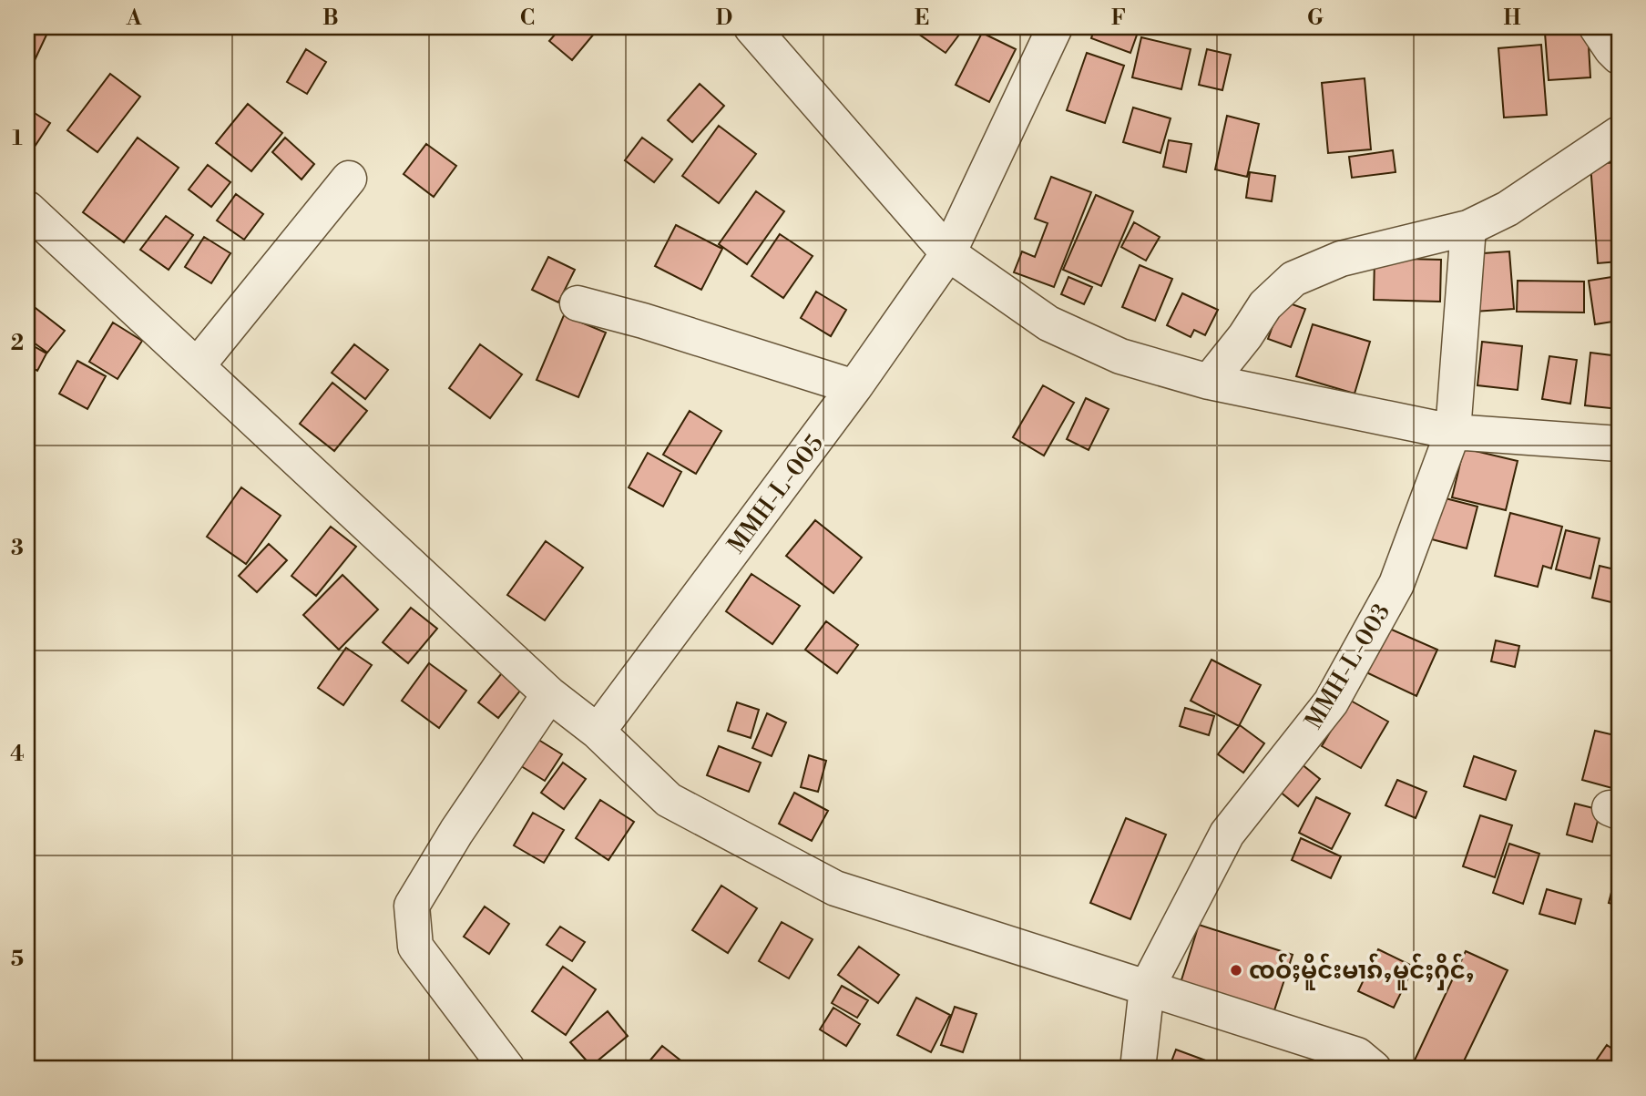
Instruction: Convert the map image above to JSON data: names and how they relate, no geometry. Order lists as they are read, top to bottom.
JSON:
{
  "streets": {
    "street": ["MMH-L-005", "MMH-L-003"]
  },
  "places": ["ၸဝ်ႈမိူင်းမၢၵ်ႇမူင်ႈႁိင်ႇ"],
  "grid": {
    "columns": [
      "A",
      "B",
      "C",
      "D",
      "E",
      "F",
      "G",
      "H"
    ],
    "rows": [
      "1",
      "2",
      "3",
      "4",
      "5"
    ]
  }
}
